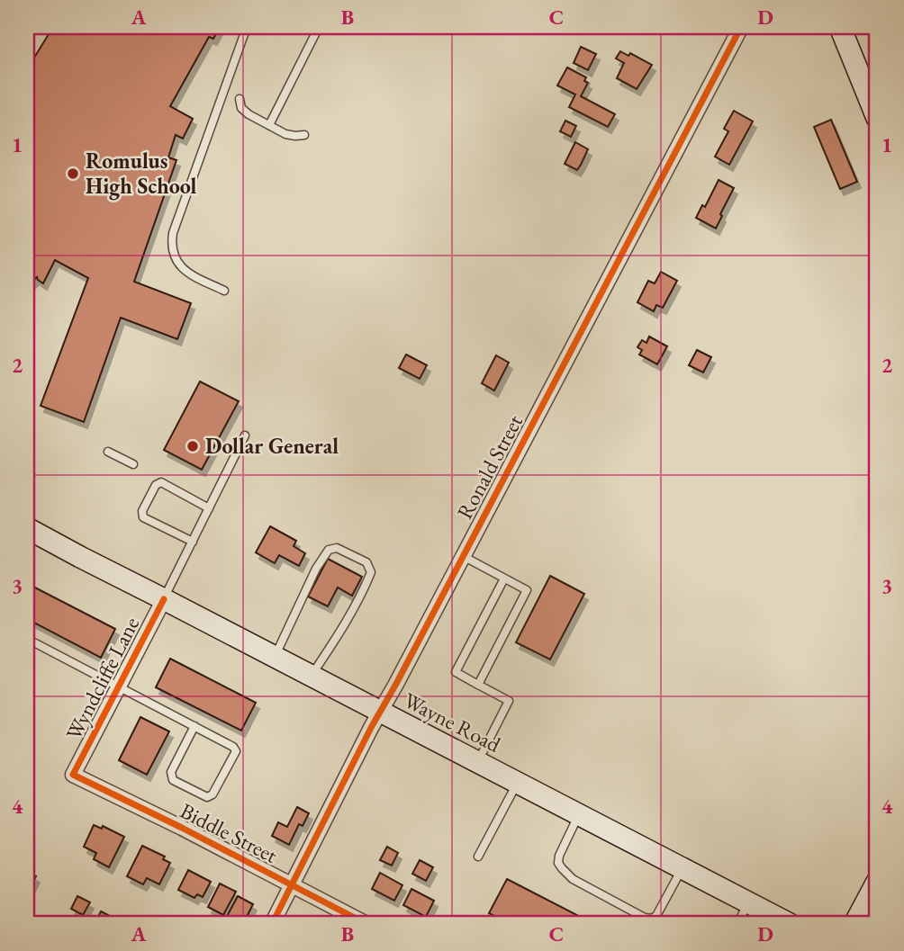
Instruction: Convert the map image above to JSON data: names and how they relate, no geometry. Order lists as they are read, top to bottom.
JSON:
{
  "streets": {
    "main road": ["Wayne Road"],
    "street": ["Ronald Street", "Wyndcliffe Lane", "Biddle Street"]
  },
  "crossings": [
    ["Ronald Street", "Wayne Road"],
    ["Ronald Street", "Biddle Street"],
    ["Wyndcliffe Lane", "Wayne Road"],
    ["Wyndcliffe Lane", "Biddle Street"]
  ],
  "places": ["Romulus High School", "Dollar General"],
  "grid": {
    "columns": [
      "A",
      "B",
      "C",
      "D"
    ],
    "rows": [
      "1",
      "2",
      "3",
      "4"
    ]
  }
}
